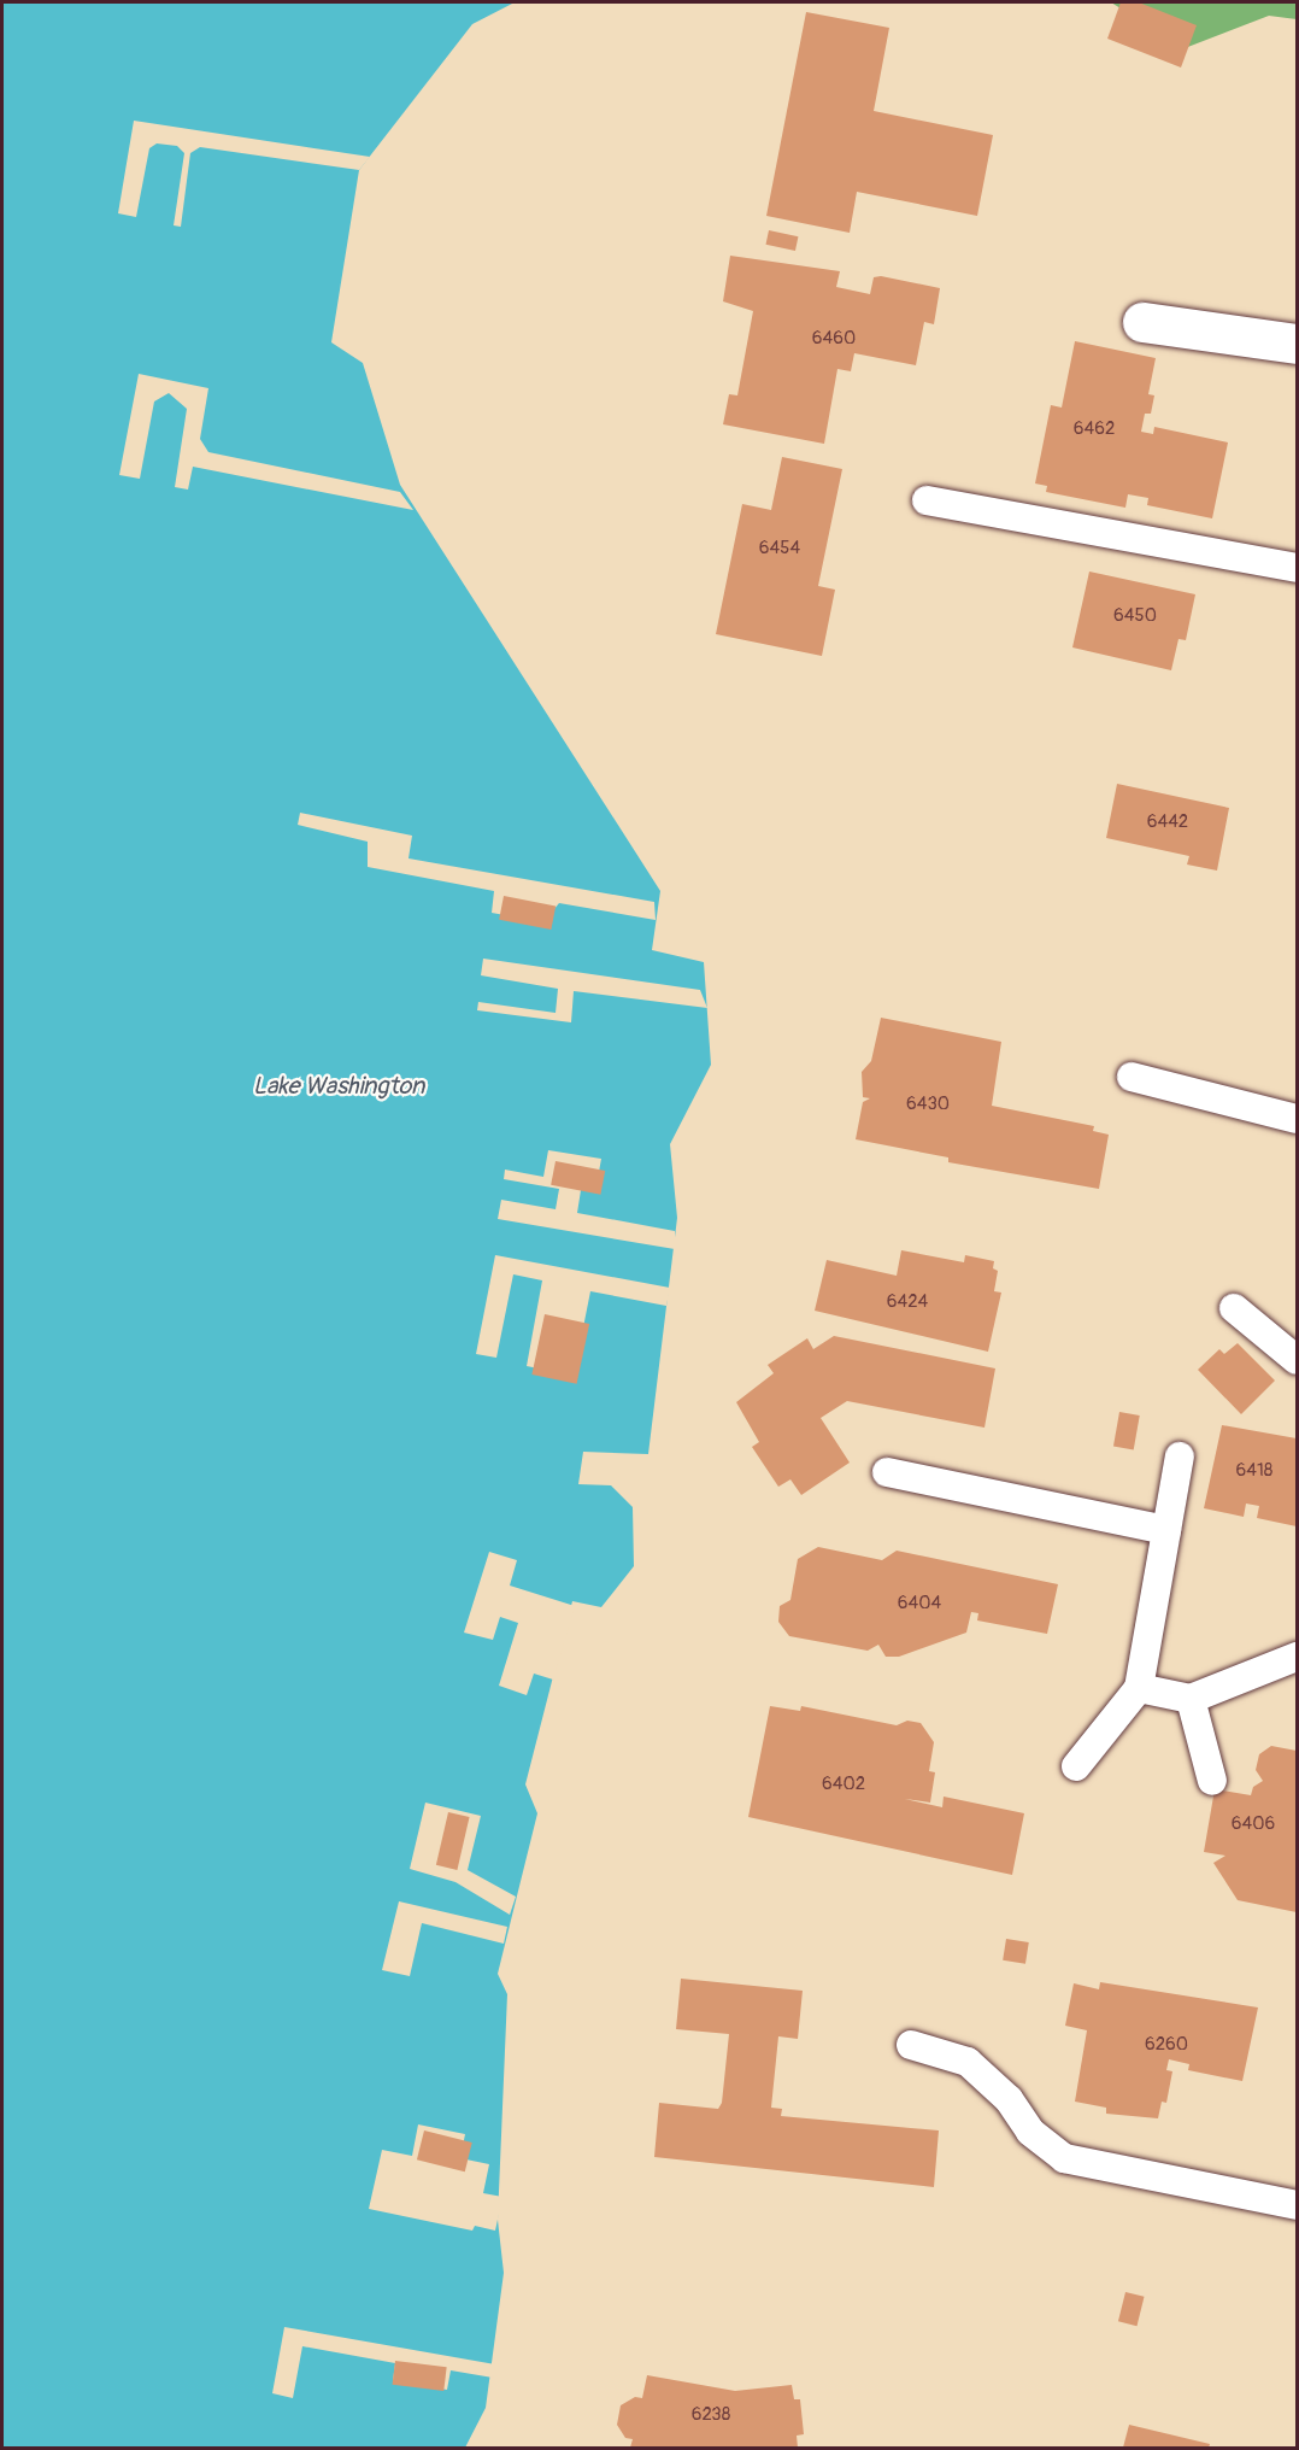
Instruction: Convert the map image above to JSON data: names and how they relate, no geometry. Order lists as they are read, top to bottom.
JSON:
{
  "water": ["Lake Washington"],
  "house_numbers": [
    "6460",
    "6462",
    "6454",
    "6450",
    "6442",
    "6430",
    "6424",
    "6418",
    "6404",
    "6402",
    "6406",
    "6260",
    "6238"
  ]
}
